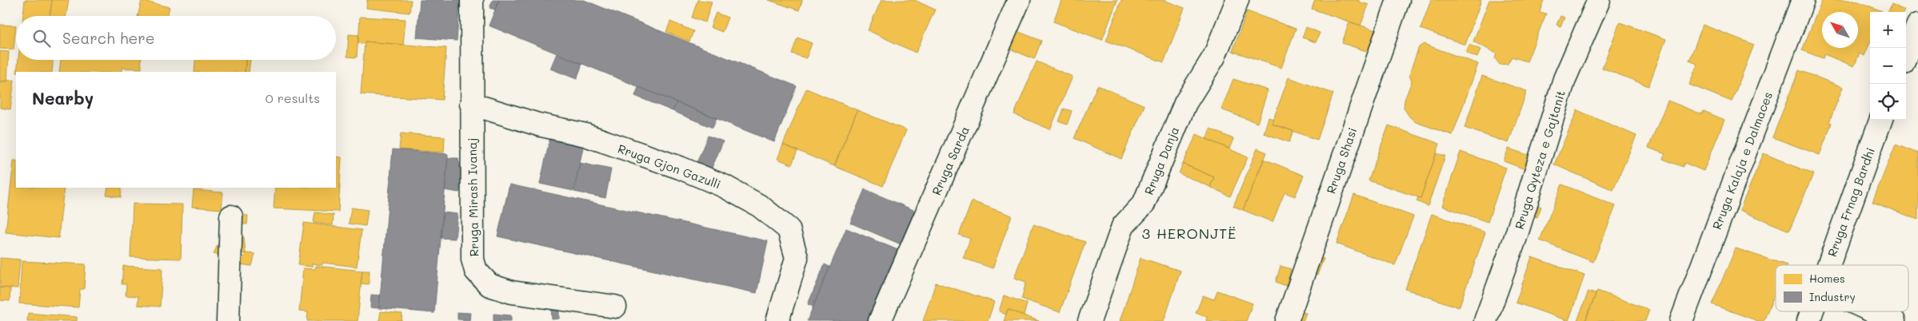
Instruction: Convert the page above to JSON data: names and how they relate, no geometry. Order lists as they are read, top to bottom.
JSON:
{
  "streets": {
    "street": [
      "Rruga Qyteza e Gajtanit",
      "Rruga Sarda",
      "Rruga Danja",
      "Rruga Shasi",
      "Rruga Kalaja e Dalmaces",
      "Rruga Gjon Gazulli",
      "Rruga Mirash Ivanaj",
      "Rruga Frnag Bardhi"
    ]
  },
  "crossings": [
    ["Rruga Gjon Gazulli", "Rruga Mirash Ivanaj"]
  ],
  "districts": ["3 HERONJTË"],
  "legend": ["Homes", "Industry"],
  "north": "top left",
  "page": {
    "map_buttons": ["+", "−"],
    "search": "Search here",
    "heading": ["Nearby", "0 results"]
  }
}
